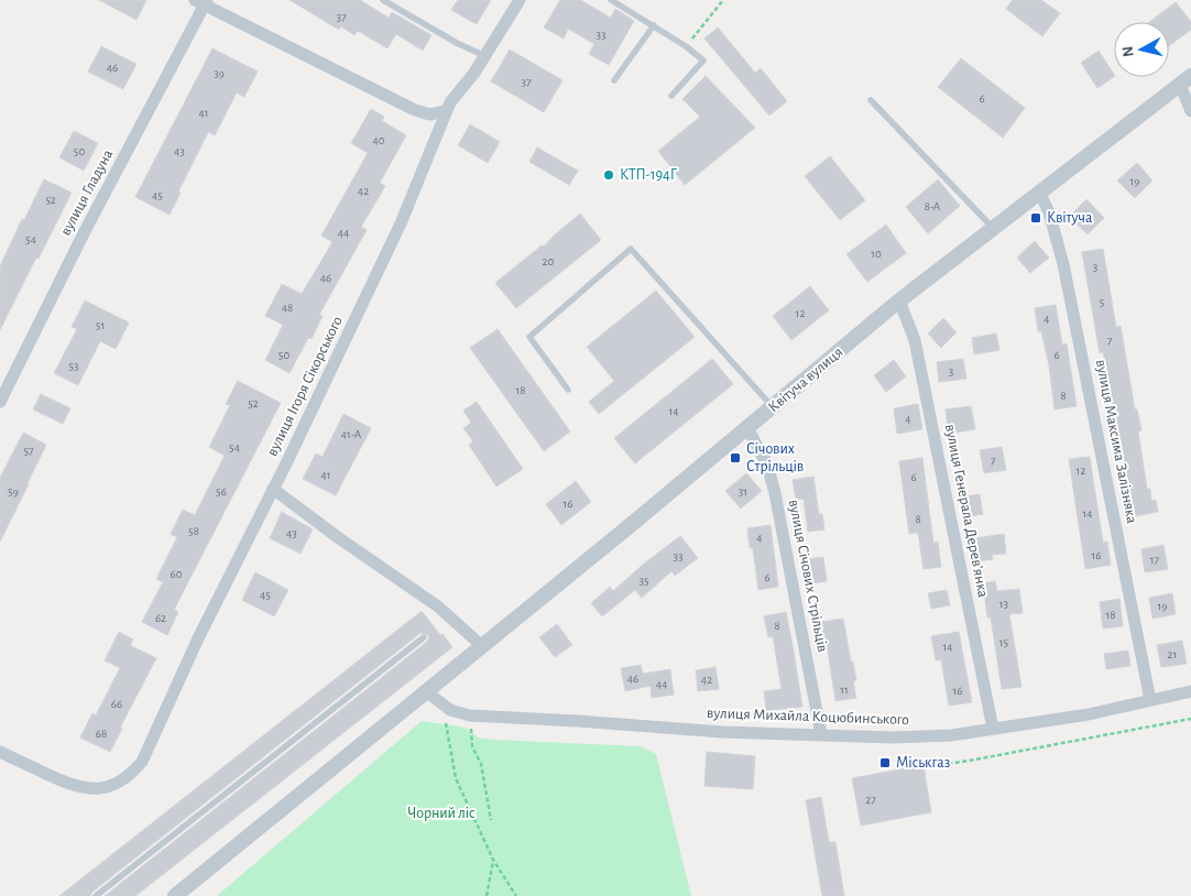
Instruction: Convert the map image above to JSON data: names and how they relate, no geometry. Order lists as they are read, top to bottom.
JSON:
{
  "streets": {
    "street": [
      "вулиця Гладуна",
      "Квітуча вулиця",
      "вулиця Ігоря Сікорського",
      "вулиця Максима Залізняка",
      "вулиця Генерала Деревʼянка",
      "вулиця Січових Стрільців",
      "вулиця Михайла Коцюбинського"
    ]
  },
  "crossings": [
    ["Квітуча вулиця", "вулиця Максима Залізняка"],
    ["Квітуча вулиця", "вулиця Генерала Деревʼянка"],
    ["Квітуча вулиця", "вулиця Січових Стрільців"],
    ["Квітуча вулиця", "вулиця Михайла Коцюбинського"],
    ["вулиця Максима Залізняка", "вулиця Михайла Коцюбинського"],
    ["вулиця Генерала Деревʼянка", "вулиця Михайла Коцюбинського"],
    ["вулиця Січових Стрільців", "вулиця Михайла Коцюбинського"]
  ],
  "parks": ["Чорний ліс"],
  "places": {
    "other": ["КТП-194Г"],
    "transit": ["Квітуча", "Січових Стрільців", "Міськгаз"]
  },
  "house_numbers": [
    "37",
    "33",
    "46",
    "39",
    "37",
    "6",
    "41",
    "40",
    "50",
    "43",
    "19",
    "42",
    "45",
    "52",
    "8-А",
    "44",
    "54",
    "10",
    "20",
    "3",
    "46",
    "5",
    "48",
    "12",
    "4",
    "51",
    "7",
    "50",
    "6",
    "53",
    "3",
    "18",
    "8",
    "52",
    "14",
    "4",
    "41-А",
    "54",
    "57",
    "7",
    "12",
    "41",
    "6",
    "59",
    "56",
    "31",
    "16",
    "14",
    "8",
    "58",
    "43",
    "4",
    "16",
    "33",
    "17",
    "60",
    "6",
    "35",
    "45",
    "13",
    "19",
    "18",
    "62",
    "8",
    "15",
    "14",
    "21",
    "46",
    "42",
    "44",
    "11",
    "16",
    "66",
    "68",
    "27"
  ],
  "north": "left"
}
